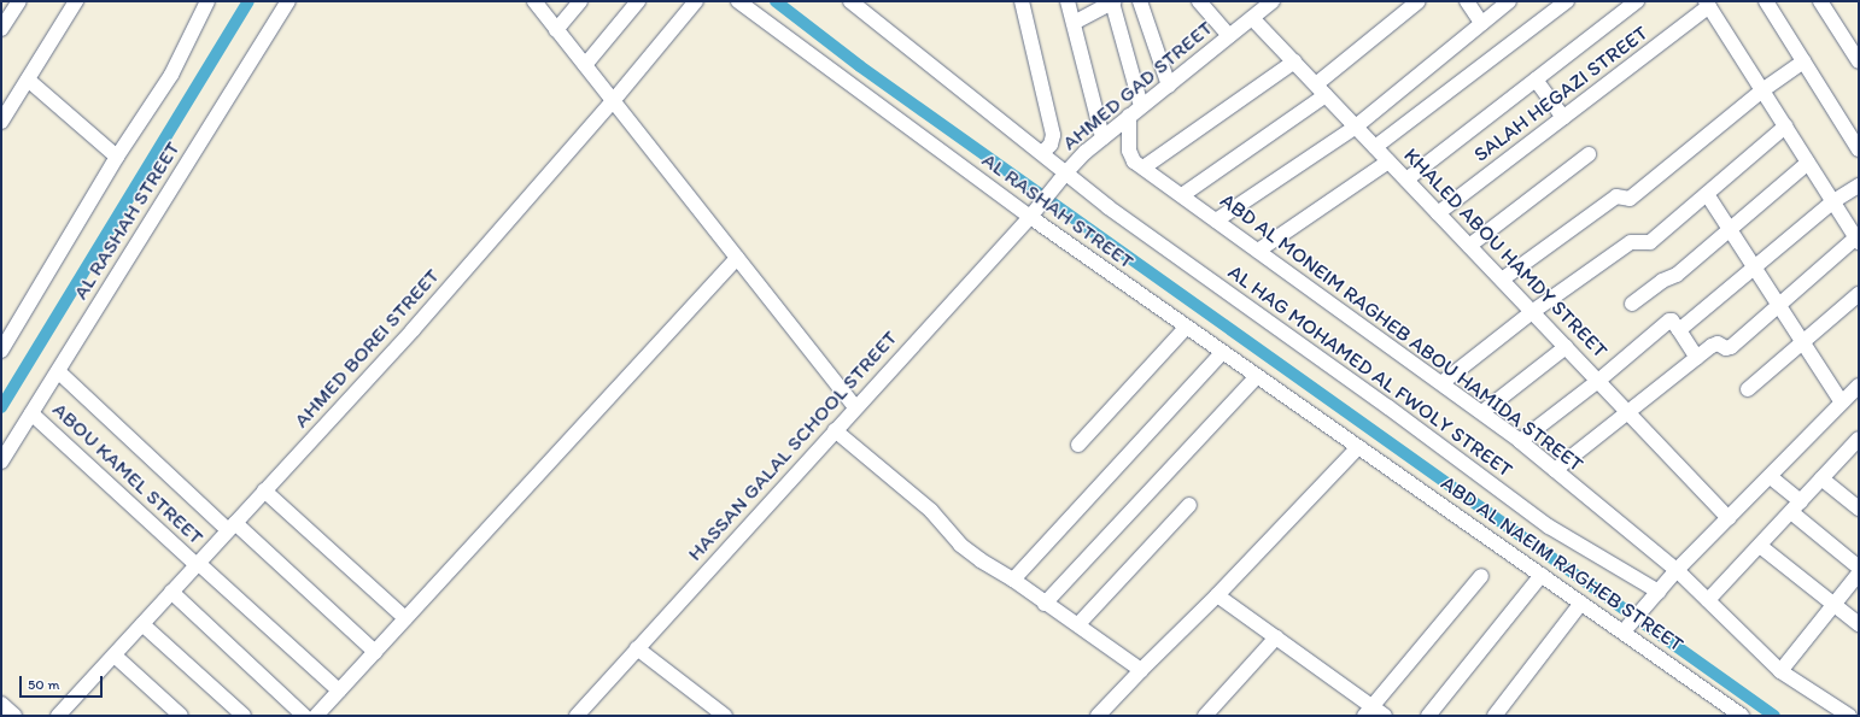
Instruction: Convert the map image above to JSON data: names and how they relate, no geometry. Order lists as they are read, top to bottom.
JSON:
{
  "streets": {
    "street": [
      "AHMED GAD STREET",
      "SALAH HEGAZI STREET",
      "AL RASHAH STREET",
      "KHALED ABOU HAMDY STREET",
      "ABD AL MONEIM RAGHEB ABOU HAMIDA STREET",
      "AHMED BOREI STREET",
      "AL HAG MOHAMED AL FWOLY STREET",
      "HASSAN GALAL SCHOOL STREET",
      "ABOU KAMEL STREET",
      "ABD AL NAEIM RAGHEB STREET"
    ]
  },
  "crossings": [
    ["AHMED GAD STREET", "KHALED ABOU HAMDY STREET"],
    ["AHMED GAD STREET", "ABD AL MONEIM RAGHEB ABOU HAMIDA STREET"],
    ["AHMED GAD STREET", "AL HAG MOHAMED AL FWOLY STREET"],
    ["AHMED GAD STREET", "HASSAN GALAL SCHOOL STREET"],
    ["SALAH HEGAZI STREET", "KHALED ABOU HAMDY STREET"],
    ["AL RASHAH STREET", "HASSAN GALAL SCHOOL STREET"],
    ["AL RASHAH STREET", "ABOU KAMEL STREET"],
    ["AL RASHAH STREET", "ABD AL NAEIM RAGHEB STREET"],
    ["AHMED BOREI STREET", "ABOU KAMEL STREET"]
  ],
  "scale_bar": "50 m"
}
